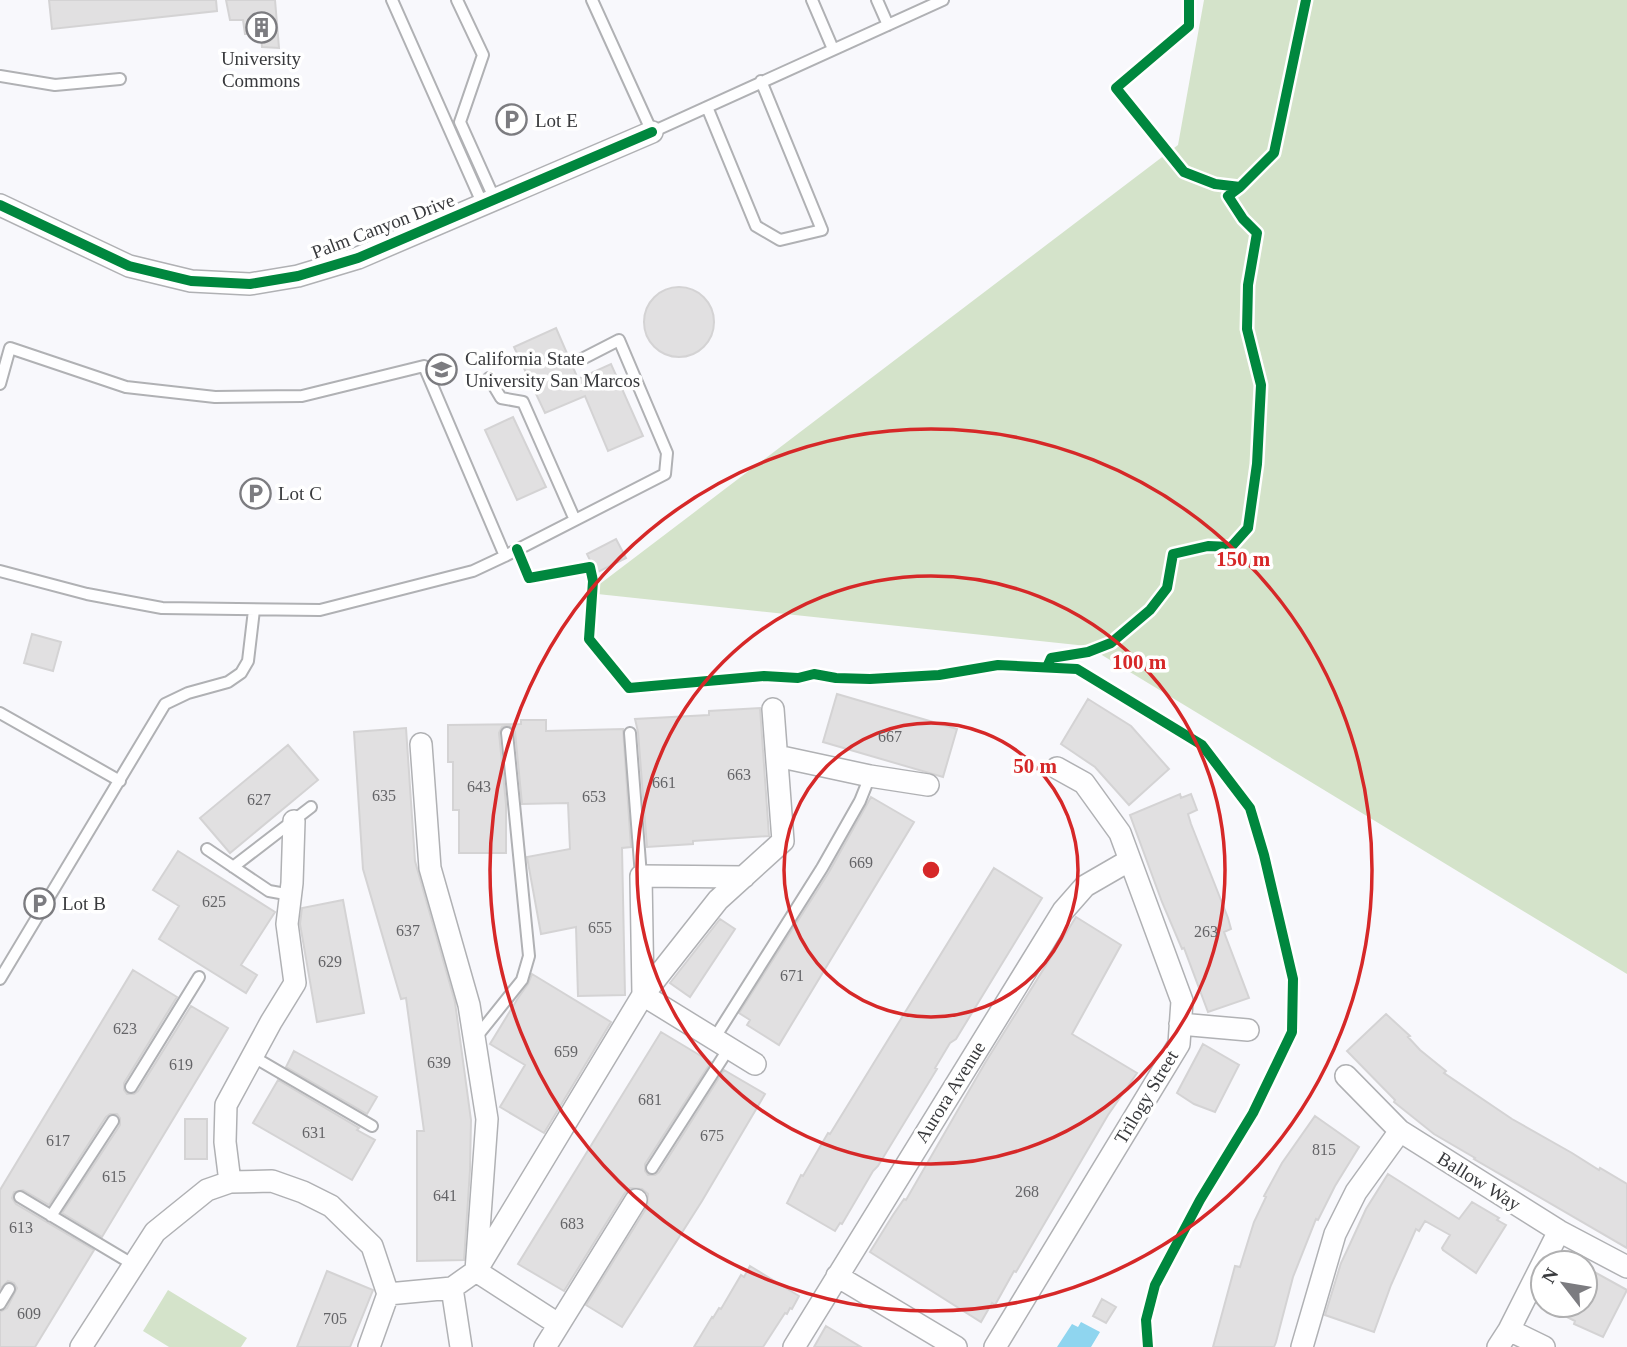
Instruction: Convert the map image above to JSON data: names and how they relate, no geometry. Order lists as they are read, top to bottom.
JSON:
{
  "streets": {
    "street": [
      "Palm Canyon Drive",
      "Aurora Avenue",
      "Trilogy Street",
      "Ballow Way"
    ]
  },
  "crossings": [
    ["Aurora Avenue", "Trilogy Street"]
  ],
  "places": {
    "building": ["University Commons"],
    "parking": ["Lot E", "Lot C", "Lot B"],
    "school or university": ["California State University San Marcos"]
  },
  "house_numbers": [
    "667",
    "663",
    "661",
    "643",
    "635",
    "653",
    "627",
    "669",
    "625",
    "655",
    "637",
    "263",
    "629",
    "671",
    "623",
    "659",
    "639",
    "619",
    "681",
    "631",
    "675",
    "617",
    "815",
    "615",
    "268",
    "641",
    "683",
    "613",
    "609",
    "705"
  ],
  "north": "top left",
  "rings": ["150 m", "100 m", "50 m"]
}
